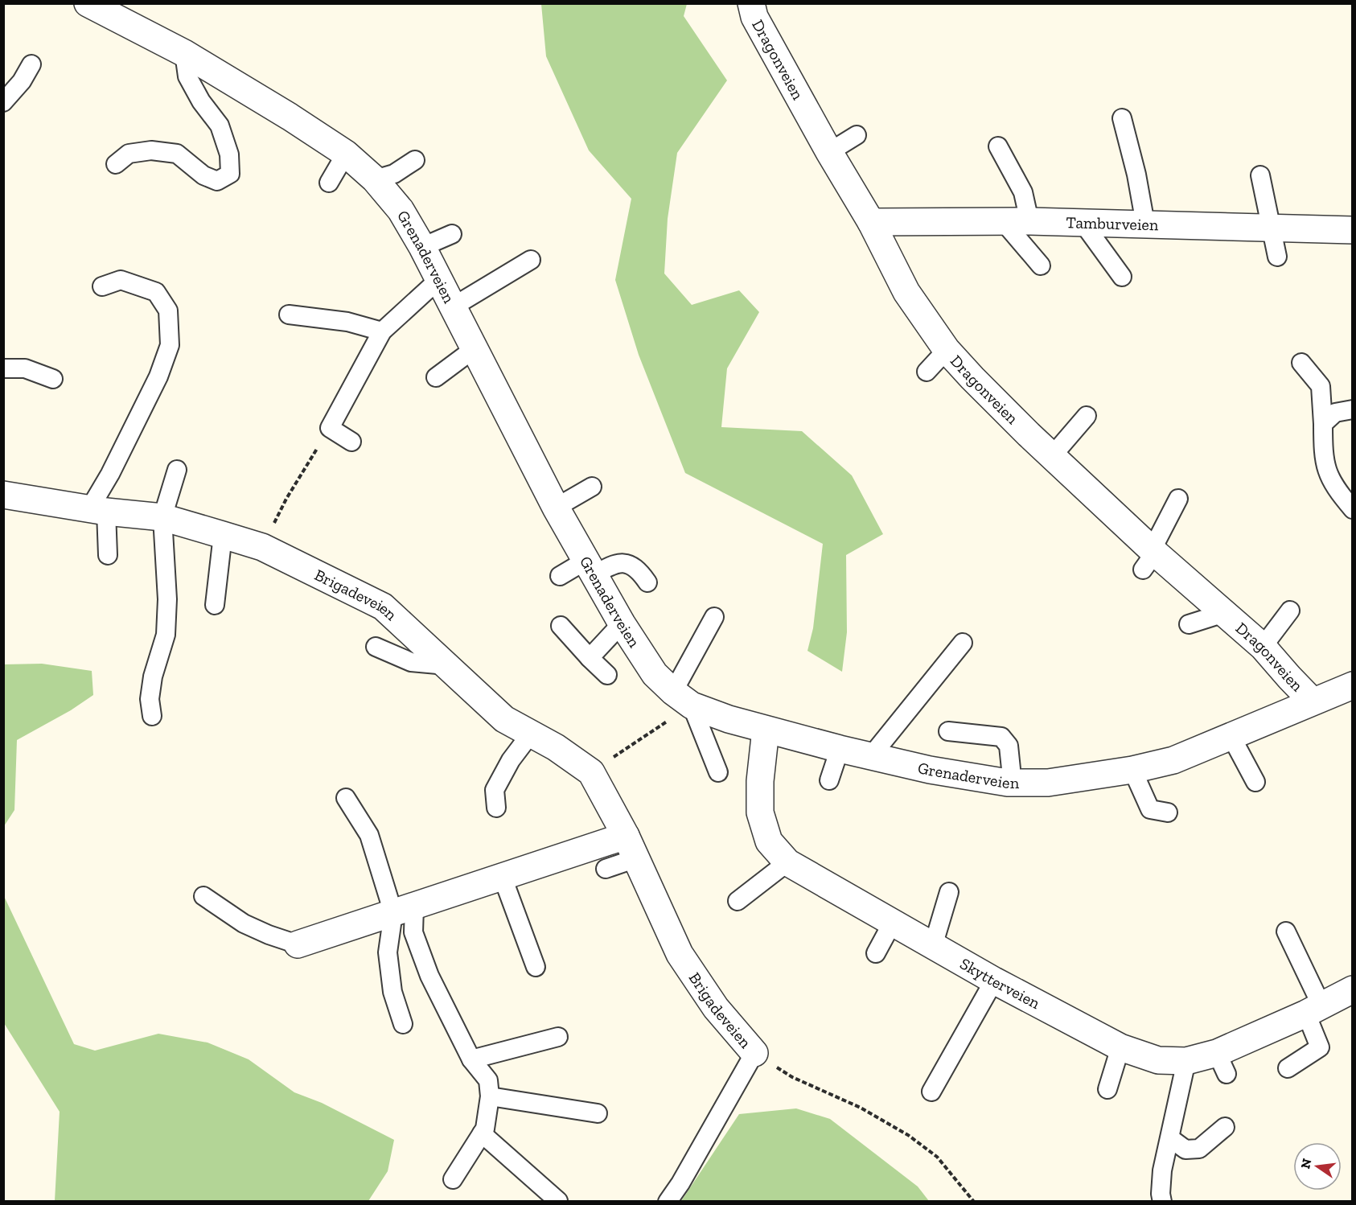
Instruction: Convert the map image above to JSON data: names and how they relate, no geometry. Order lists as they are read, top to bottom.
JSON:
{
  "streets": {
    "street": [
      "Dragonveien",
      "Tamburveien",
      "Grenaderveien",
      "Brigadeveien",
      "Skytterveien"
    ]
  },
  "crossings": [
    ["Dragonveien", "Tamburveien"],
    ["Dragonveien", "Grenaderveien"],
    ["Grenaderveien", "Skytterveien"]
  ],
  "north": "left"
}
